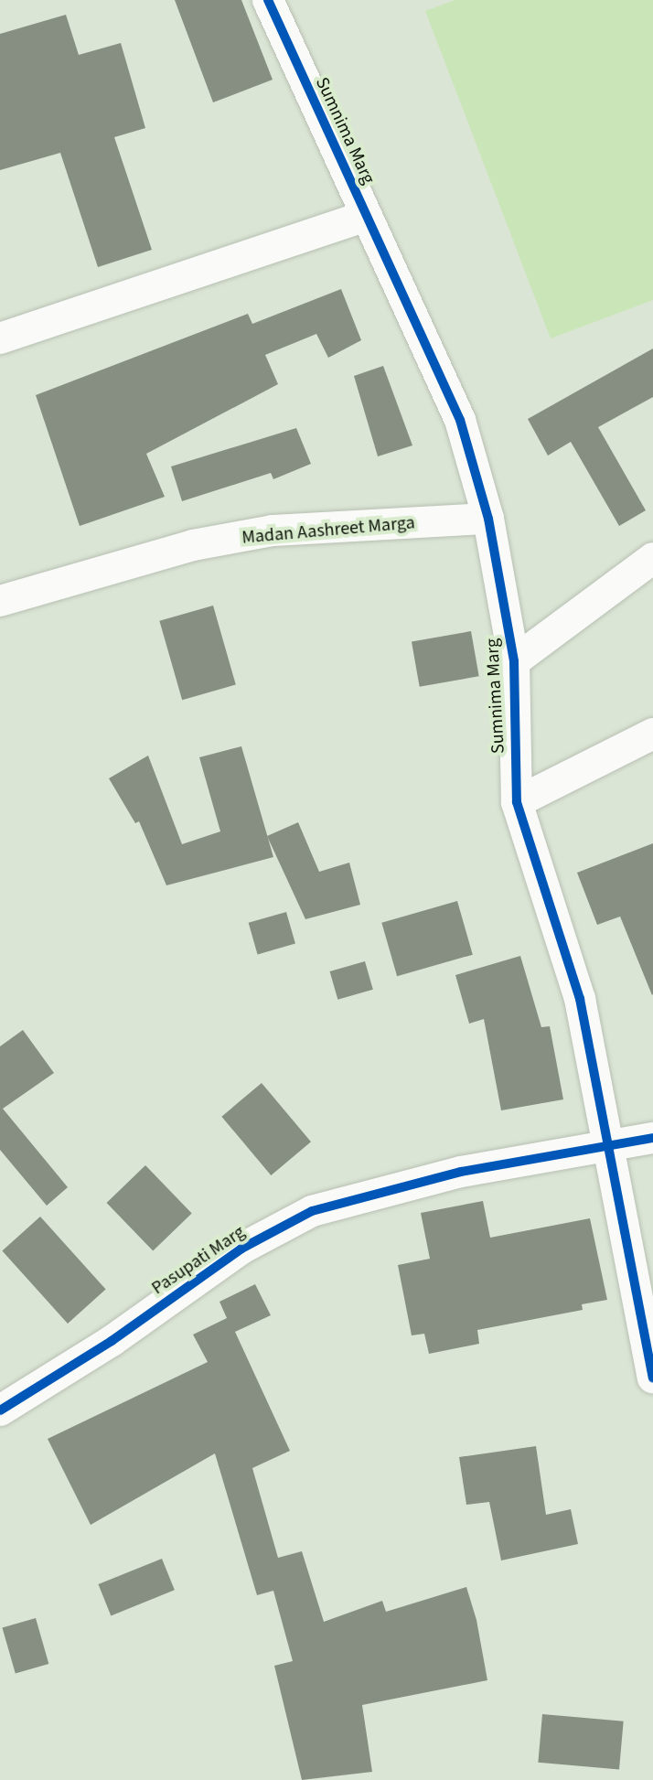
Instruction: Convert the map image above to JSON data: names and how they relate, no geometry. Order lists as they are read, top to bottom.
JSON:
{
  "streets": {
    "street": ["Sumnima Marg", "Madan Aashreet Marga", "Pasupati Marg"]
  },
  "crossings": [
    ["Sumnima Marg", "Madan Aashreet Marga"],
    ["Sumnima Marg", "Pasupati Marg"]
  ]
}
